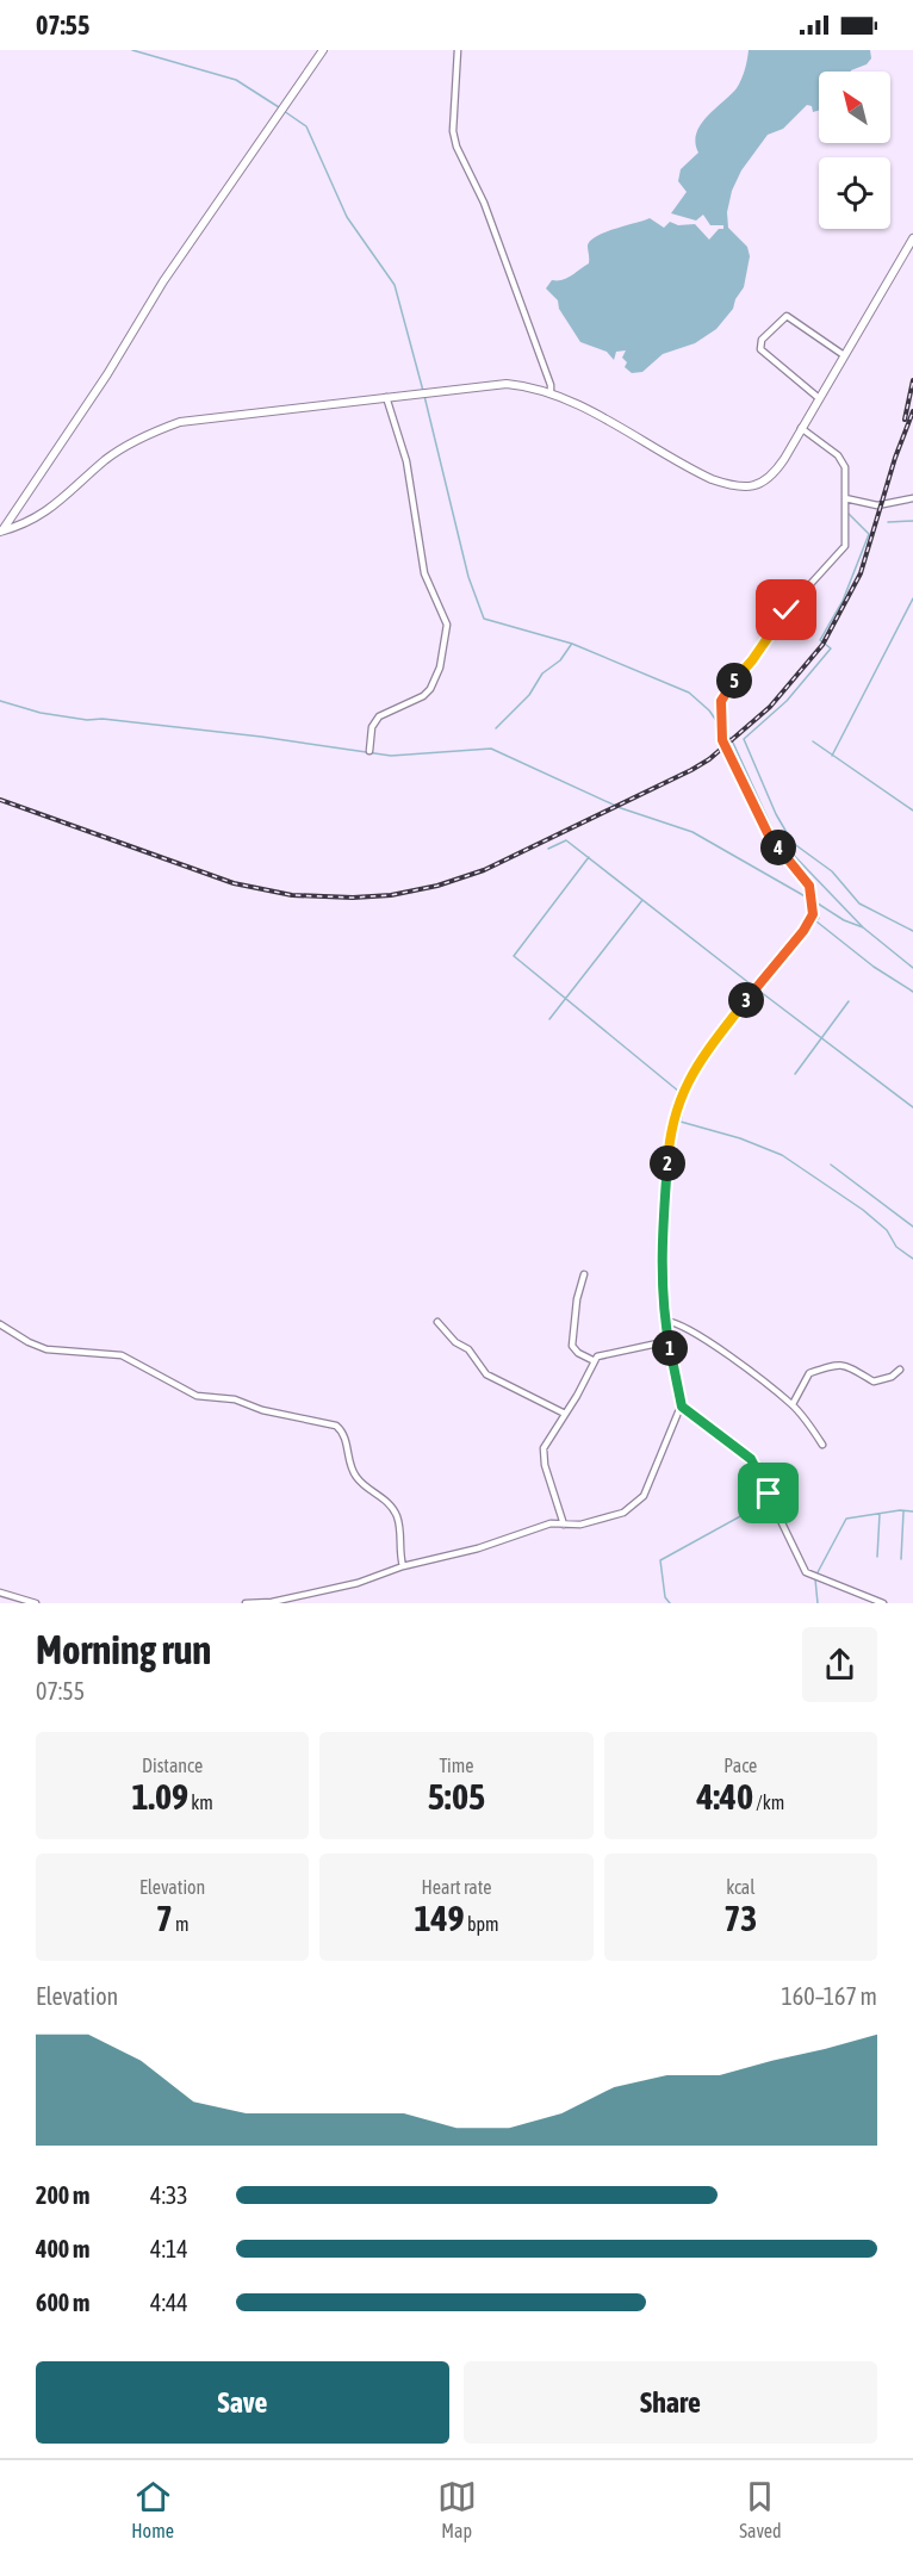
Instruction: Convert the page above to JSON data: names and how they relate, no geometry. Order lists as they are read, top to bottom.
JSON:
{
  "north": "top left",
  "page": {
    "status": "07:55",
    "pins": [
      "5",
      "4",
      "3",
      "2",
      "1"
    ],
    "heading": ["Morning run", "07:55"],
    "stats": [
      ["Distance", "1.09 km"],
      ["Time", "5:05"],
      ["Pace", "4:40 /km"],
      ["Elevation", "7 m"],
      ["Heart rate", "149 bpm"],
      ["kcal", "73"]
    ],
    "chart": ["Elevation", "160–167 m"],
    "list": [
      {
        "name": "200 m",
        "note": "4:33"
      },
      {
        "name": "400 m",
        "note": "4:14"
      },
      {
        "name": "600 m",
        "note": "4:44"
      }
    ],
    "buttons": ["Save", "Share"],
    "tabs": ["Home", "Map", "Saved"]
  }
}
